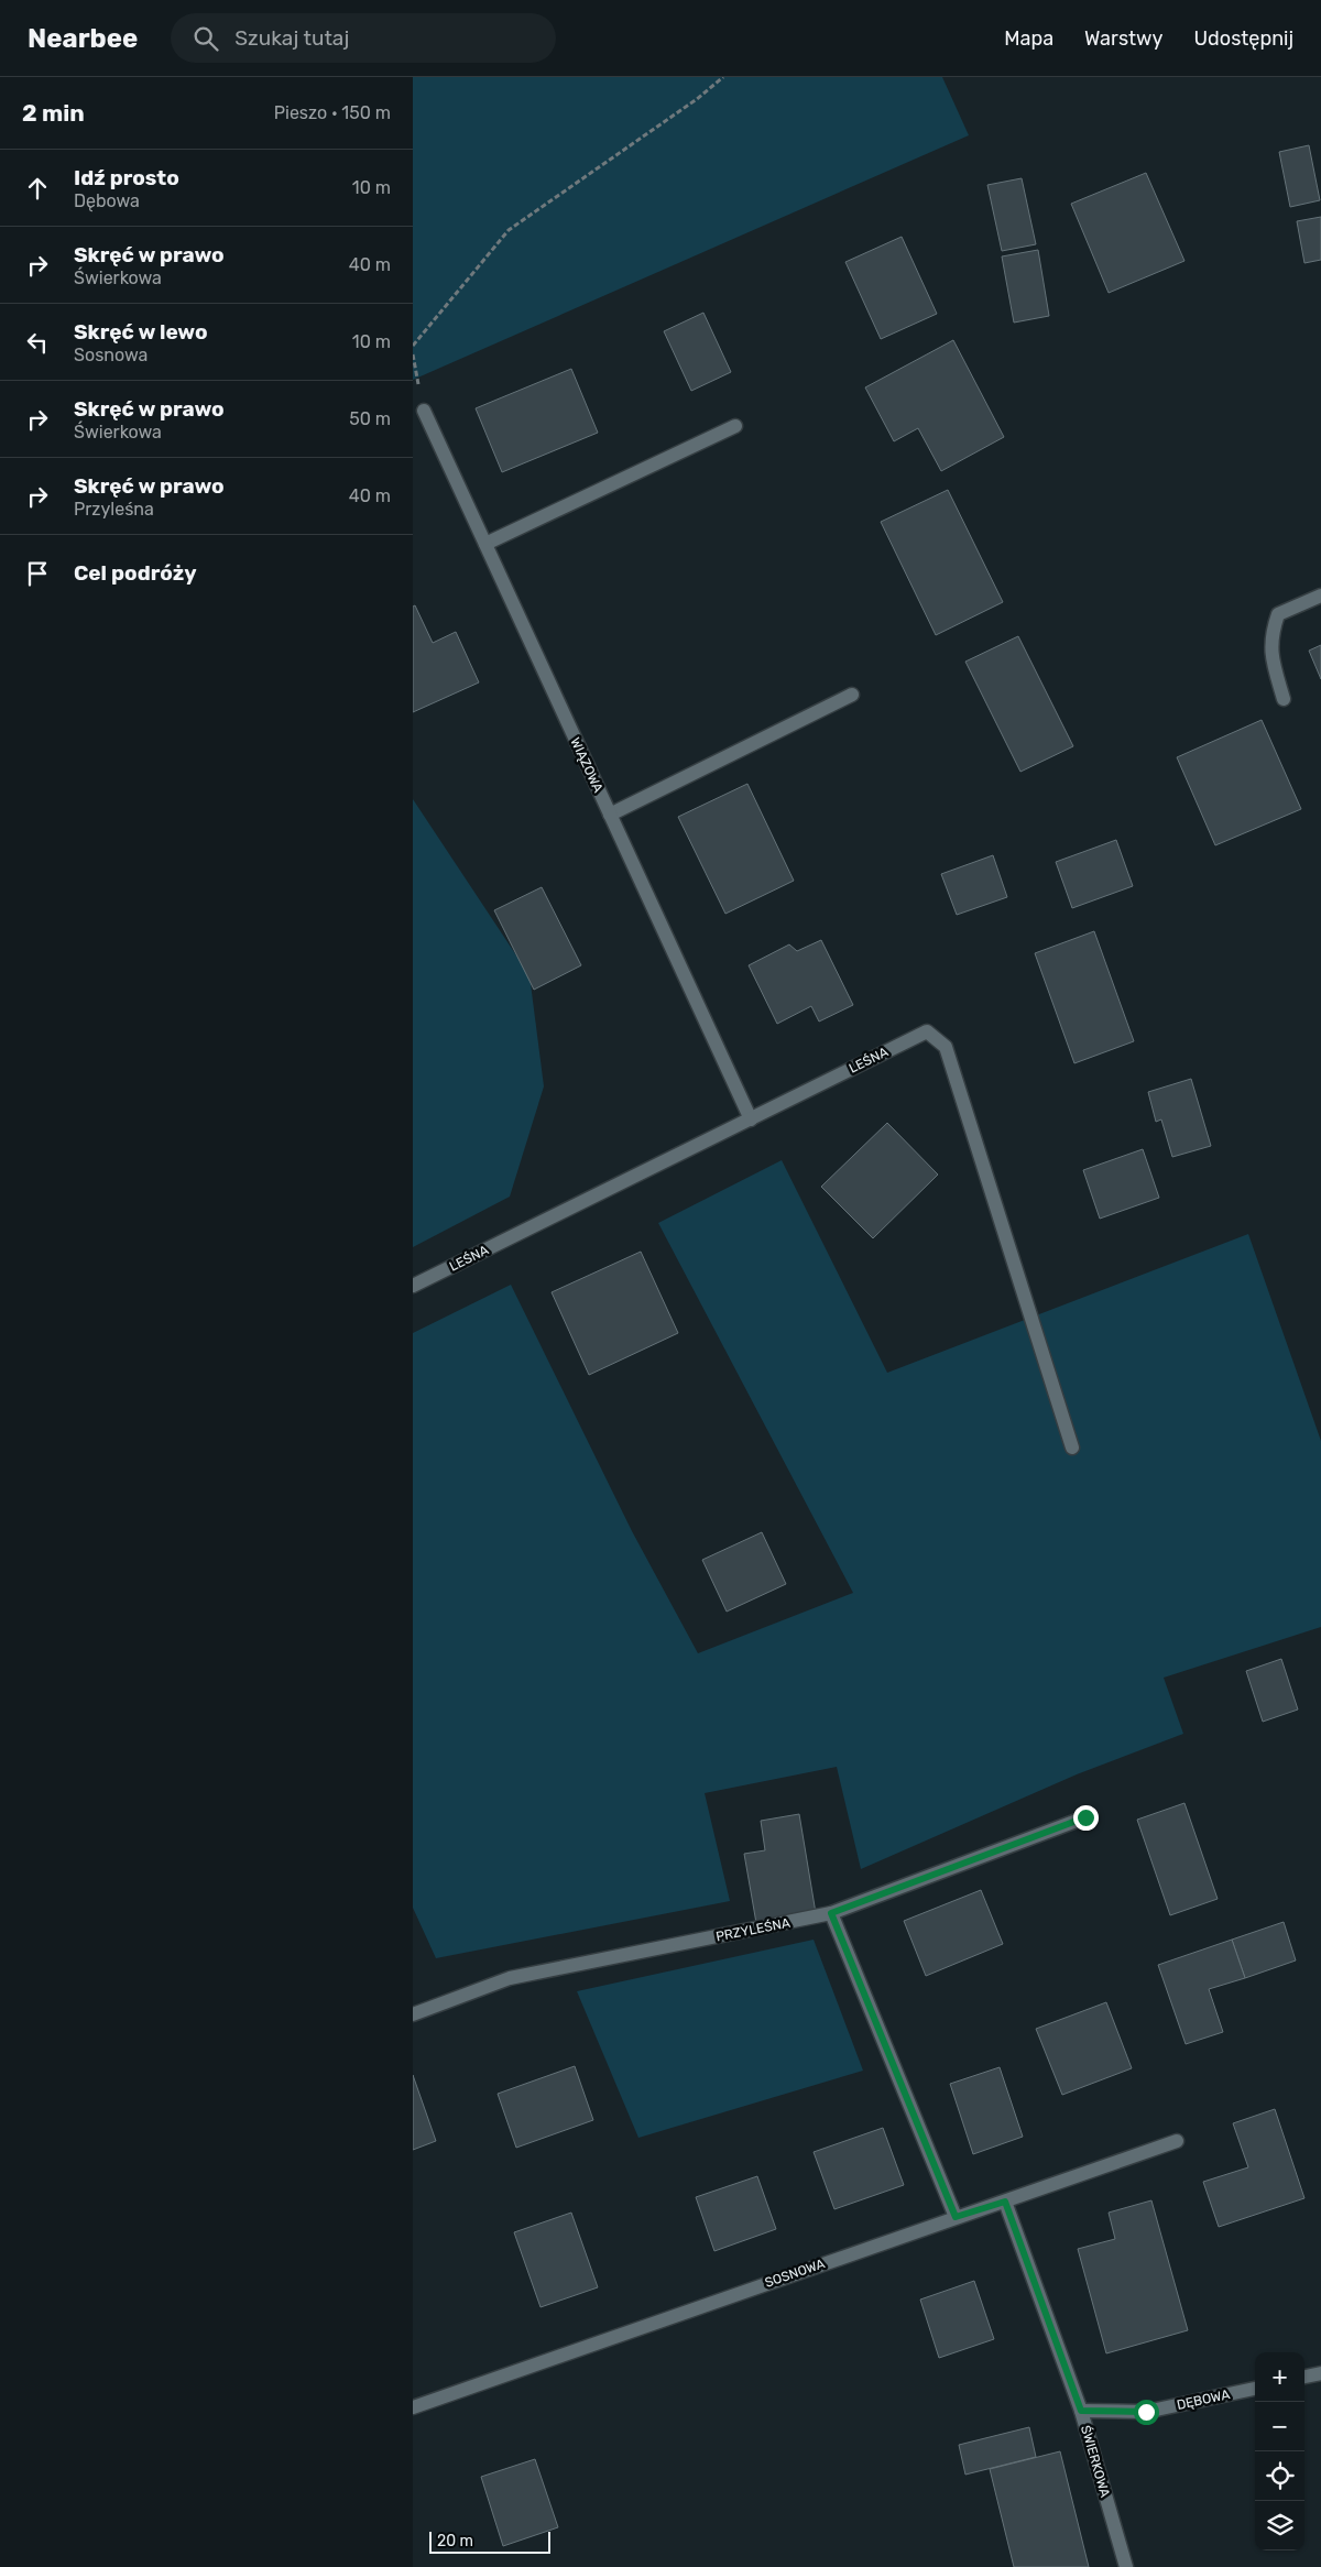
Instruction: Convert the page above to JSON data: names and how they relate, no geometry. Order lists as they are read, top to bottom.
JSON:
{
  "streets": {
    "street": [
      "WIĄZOWA",
      "LEŚNA",
      "PRZYLEŚNA",
      "SOSNOWA",
      "DĘBOWA",
      "ŚWIERKOWA"
    ]
  },
  "crossings": [
    ["WIĄZOWA", "LEŚNA"],
    ["SOSNOWA", "ŚWIERKOWA"],
    ["DĘBOWA", "ŚWIERKOWA"]
  ],
  "scale_bar": "20 m",
  "page": {
    "header": "Nearbee",
    "search": "Szukaj tutaj",
    "nav": ["Mapa", "Warstwy", "Udostępnij"],
    "heading": ["2 min", "Pieszo · 150 m"],
    "list": [
      ["Idź prosto", "Dębowa", "10 m"],
      ["Skręć w prawo", "Świerkowa", "40 m"],
      ["Skręć w lewo", "Sosnowa", "10 m"],
      ["Skręć w prawo", "Świerkowa", "50 m"],
      ["Skręć w prawo", "Przyleśna", "40 m"],
      "Cel podróży"
    ],
    "map_buttons": ["+", "−"],
    "scale": "20 m"
  }
}
